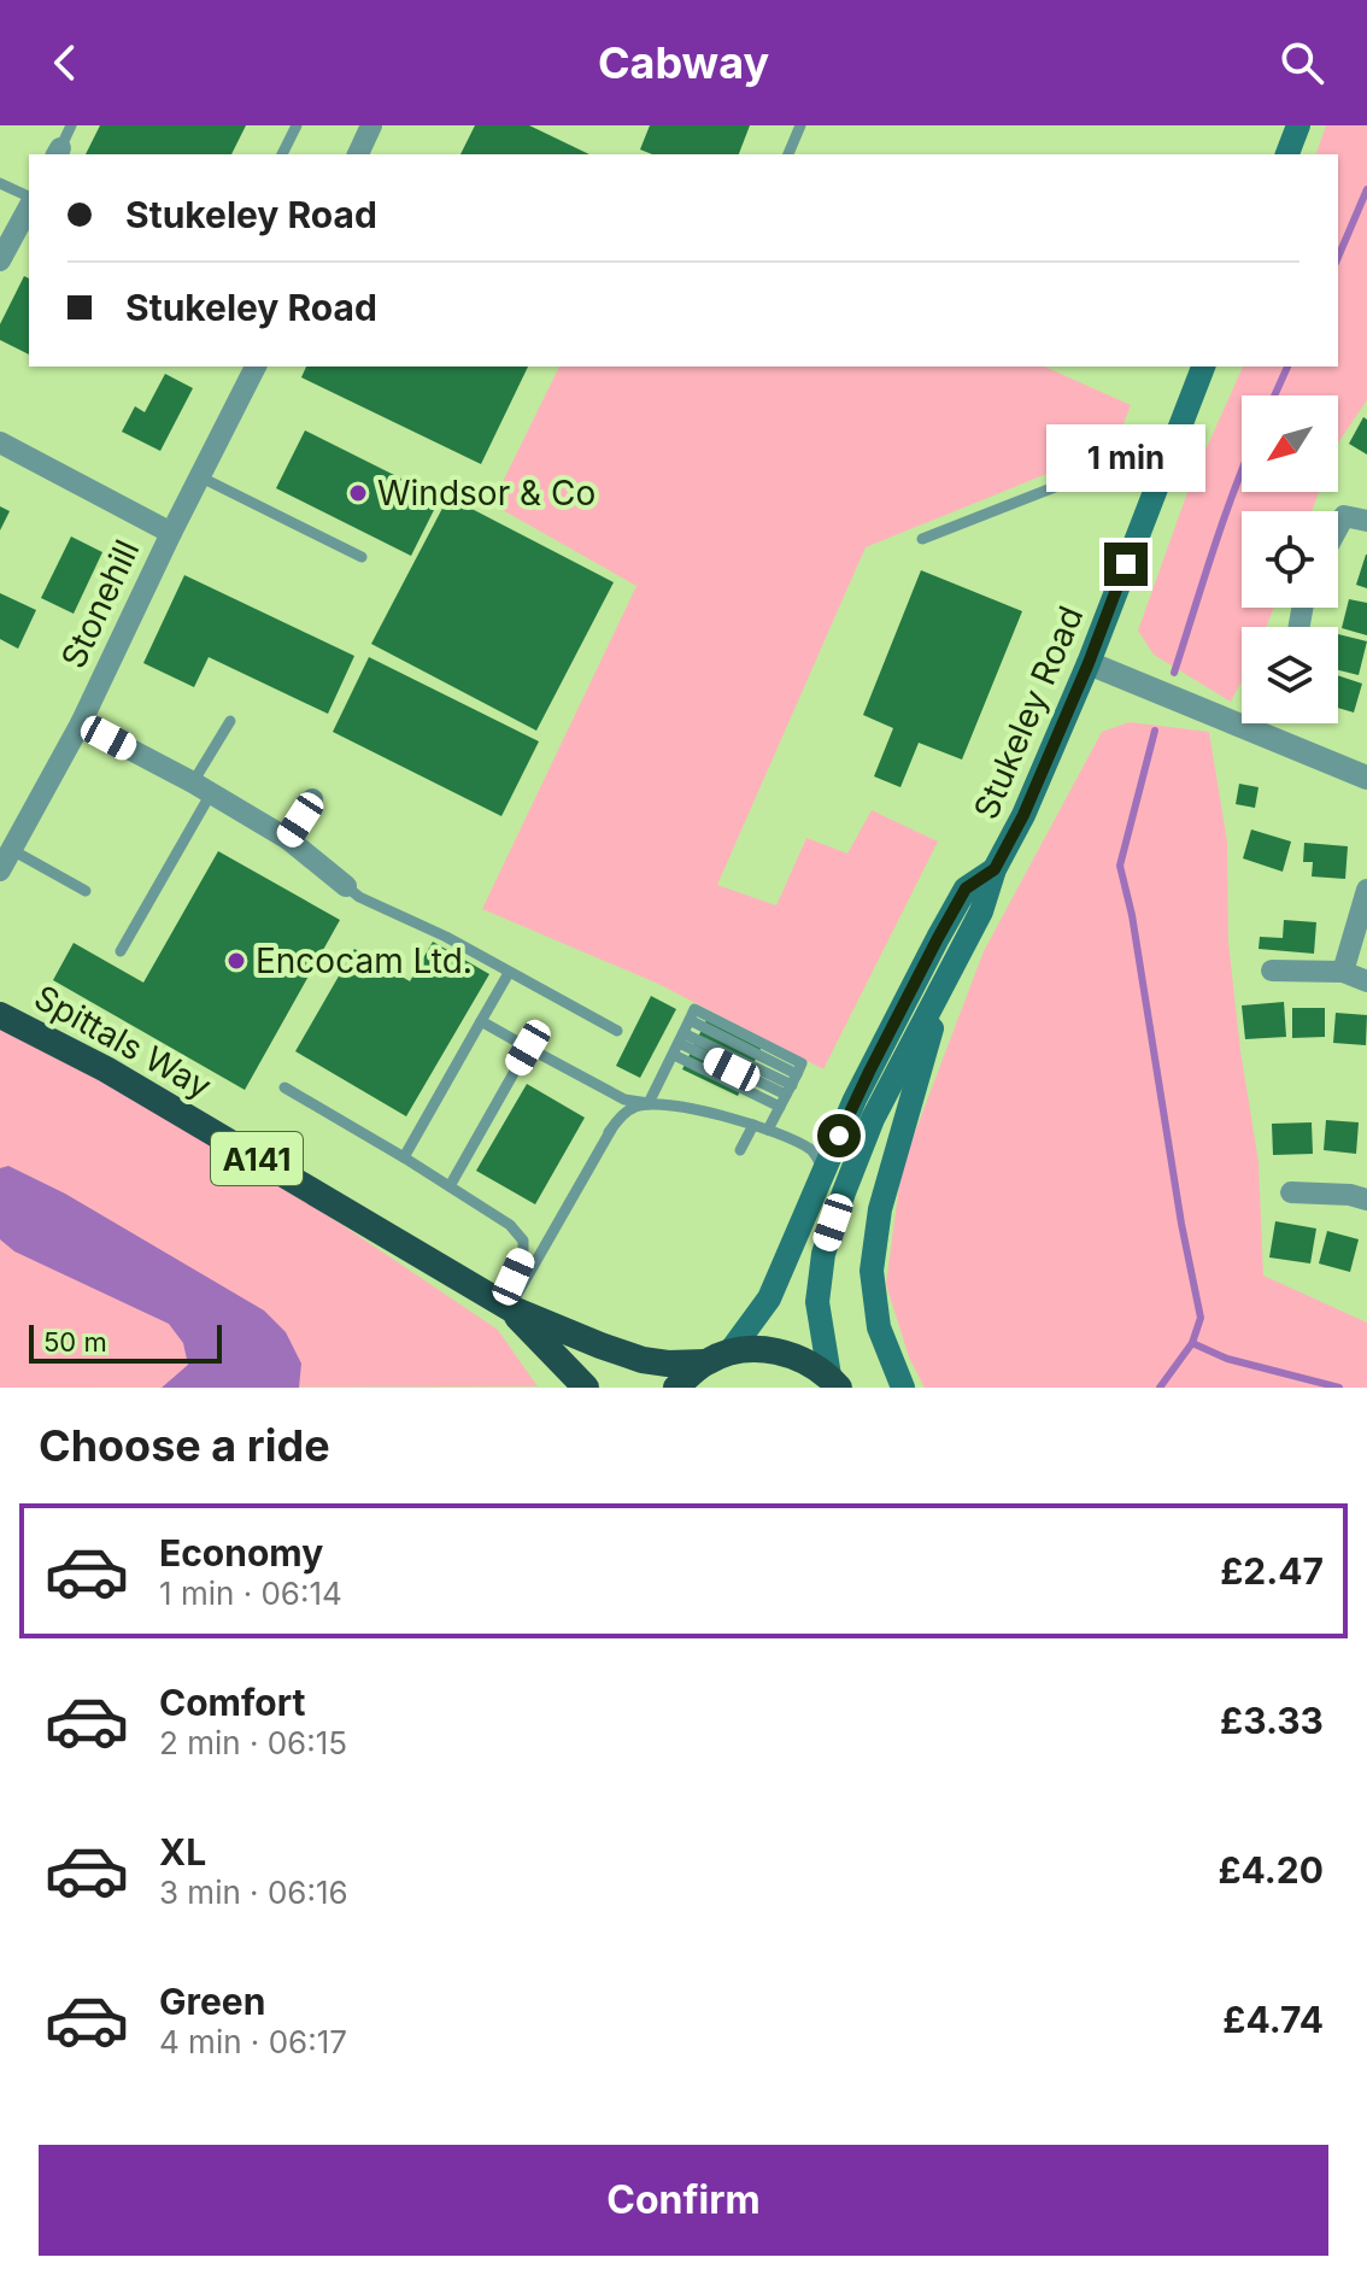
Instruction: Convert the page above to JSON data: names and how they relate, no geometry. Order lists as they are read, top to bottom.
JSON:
{
  "streets": {
    "highway": ["Spittals Way", "A141"],
    "main road": ["Stukeley Road"],
    "street": ["Stonehill"]
  },
  "crossings": [
    ["Stukeley Road", "Spittals Way"]
  ],
  "places": ["Windsor & Co", "Encocam Ltd."],
  "scale_bar": "50 m",
  "north": "bottom left",
  "page": {
    "header": "Cabway",
    "banner": ["Stukeley Road", "Stukeley Road"],
    "bubble": "1 min",
    "scale": "50 m",
    "heading": "Choose a ride",
    "list": [
      {
        "name": "Economy",
        "note": "1 min · 06:14",
        "value": "£2.47"
      },
      {
        "name": "Comfort",
        "note": "2 min · 06:15",
        "value": "£3.33"
      },
      {
        "name": "XL",
        "note": "3 min · 06:16",
        "value": "£4.20"
      },
      {
        "name": "Green",
        "note": "4 min · 06:17",
        "value": "£4.74"
      }
    ],
    "buttons": "Confirm"
  }
}
